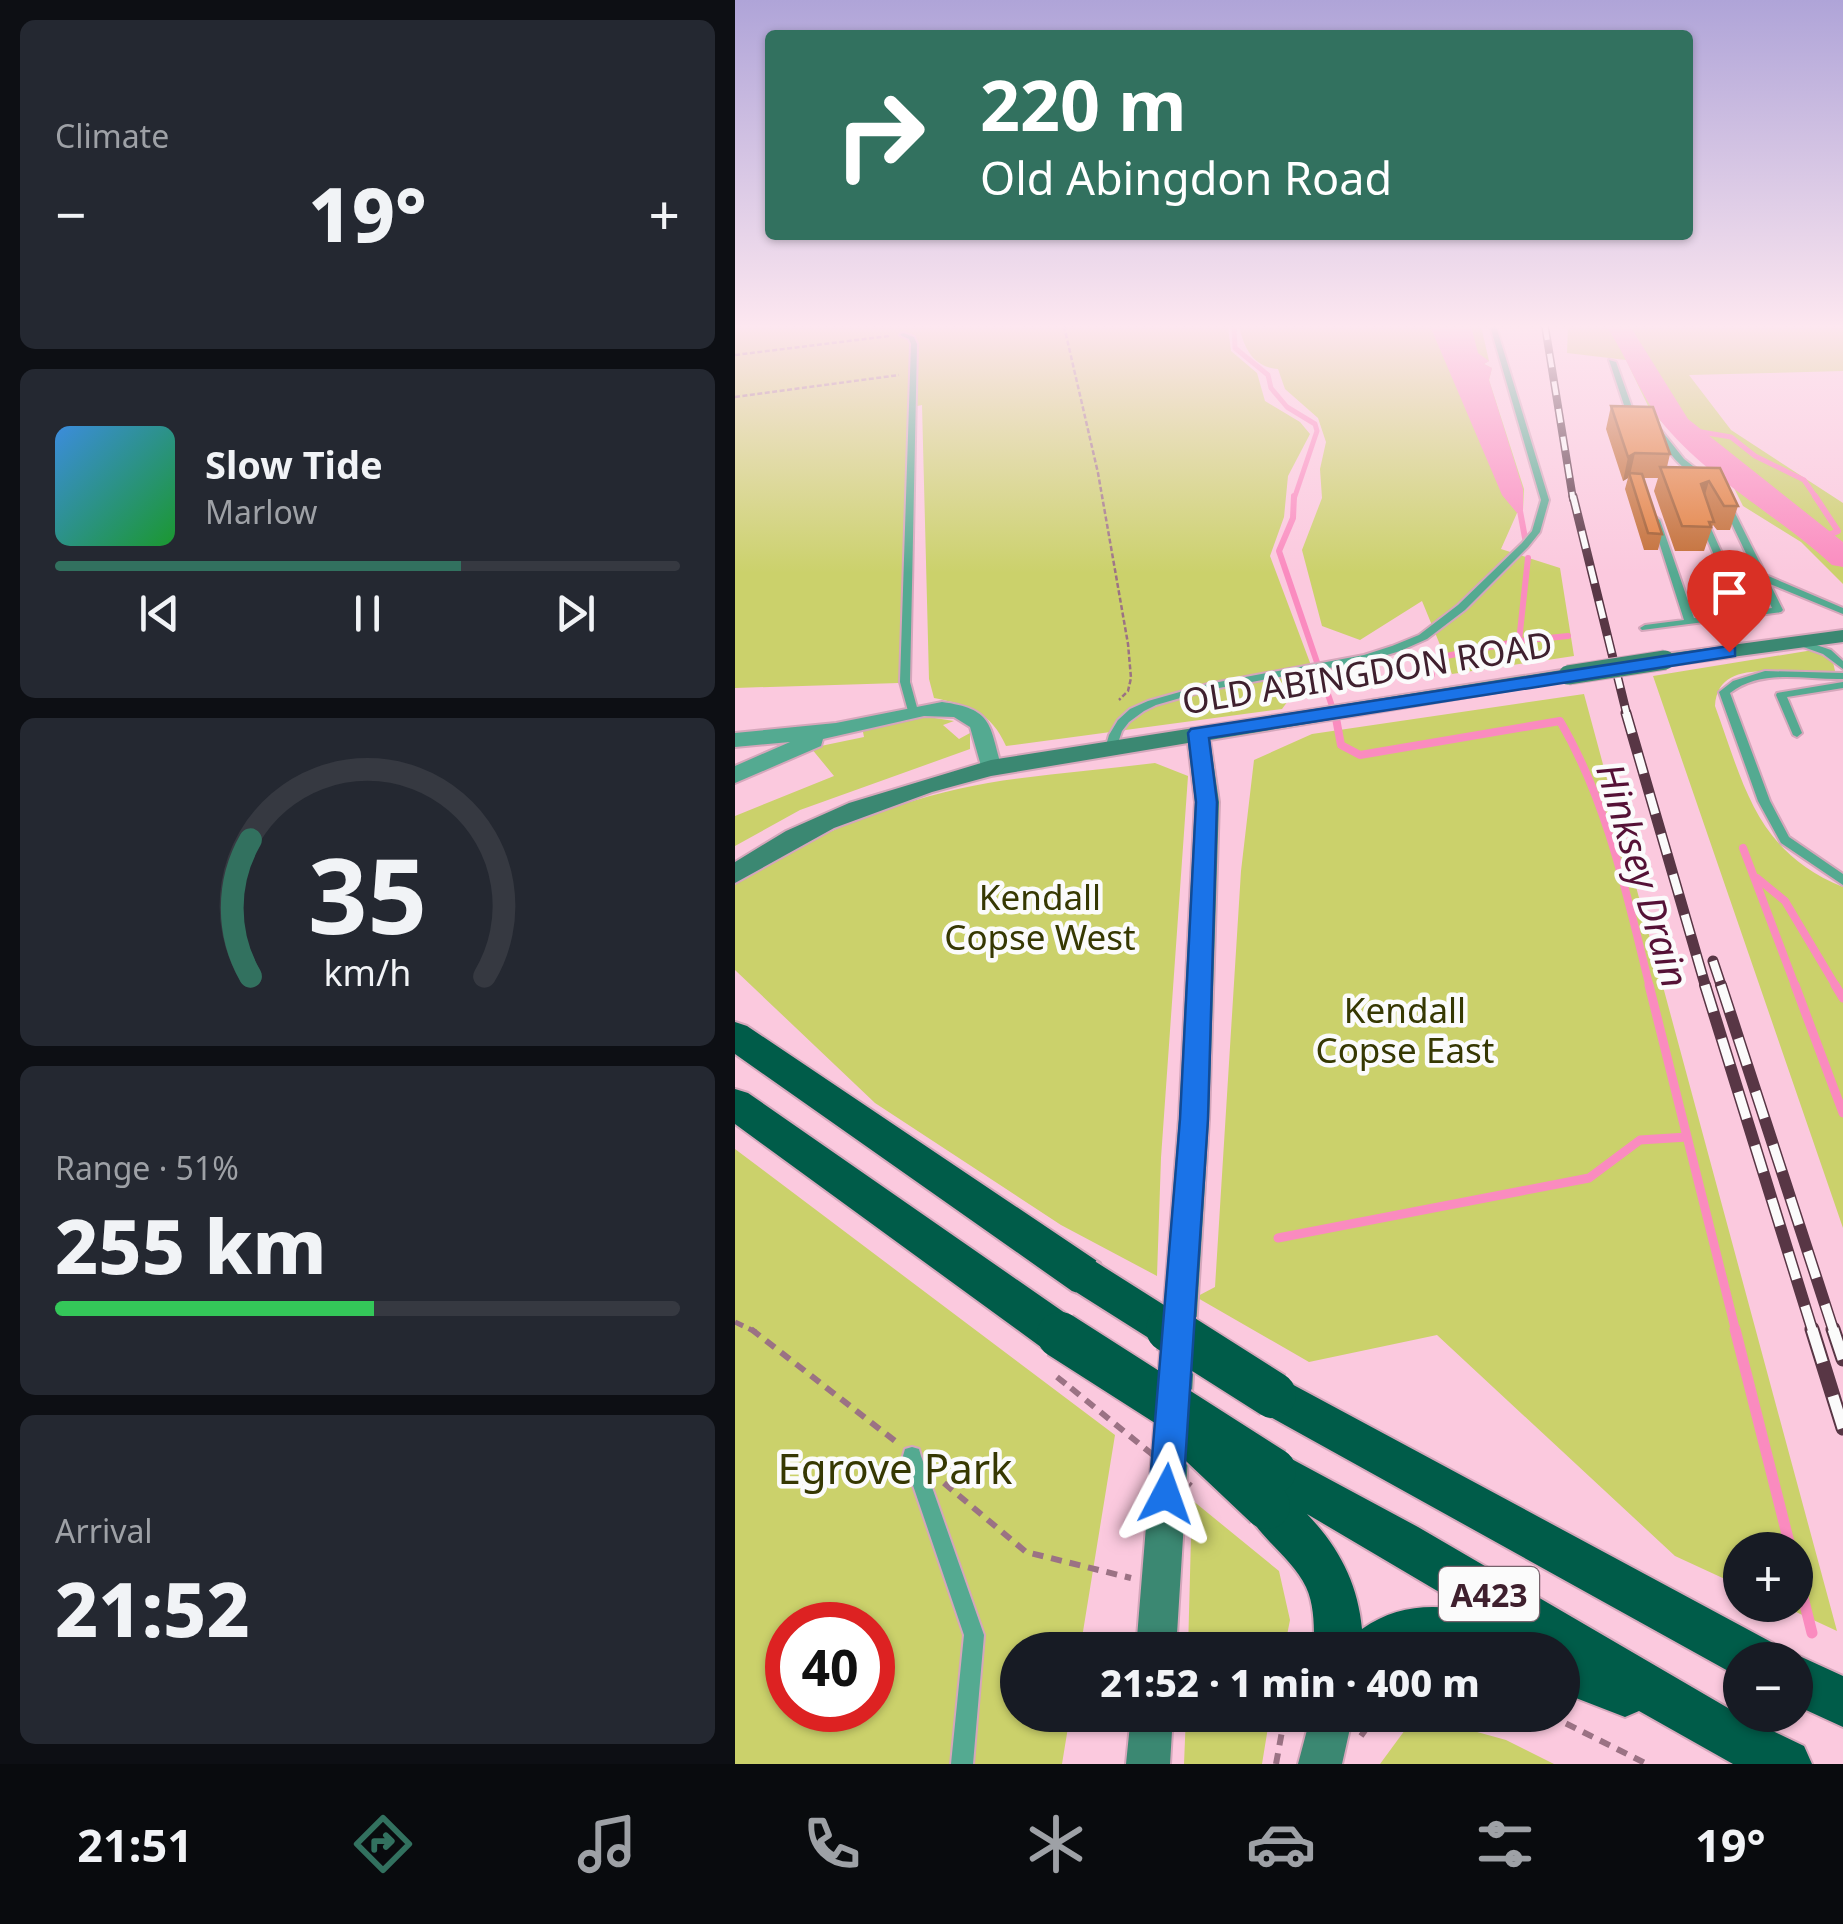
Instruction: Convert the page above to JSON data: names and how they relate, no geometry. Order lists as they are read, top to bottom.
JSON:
{
  "streets": {
    "highway": ["A423"],
    "street": ["OLD ABINGDON ROAD"]
  },
  "water": ["Hinksey Drain"],
  "parks": ["Kendall Copse West", "Kendall Copse East", "Egrove Park"],
  "page": {
    "tile": [
      "Climate",
      ["Range · 51%", "255 km"],
      ["Arrival", "21:52"]
    ],
    "turn": ["220 m", "Old Abingdon Road"],
    "heat": ["−", "19°", "+"],
    "song": ["Slow Tide", "Marlow"],
    "map_buttons": ["+", "−"],
    "limit": "40",
    "trip": "21:52 · 1 min · 400 m",
    "tabs": ["21:51", "19°"],
    "gauge": ["35", "km/h"]
  }
}
